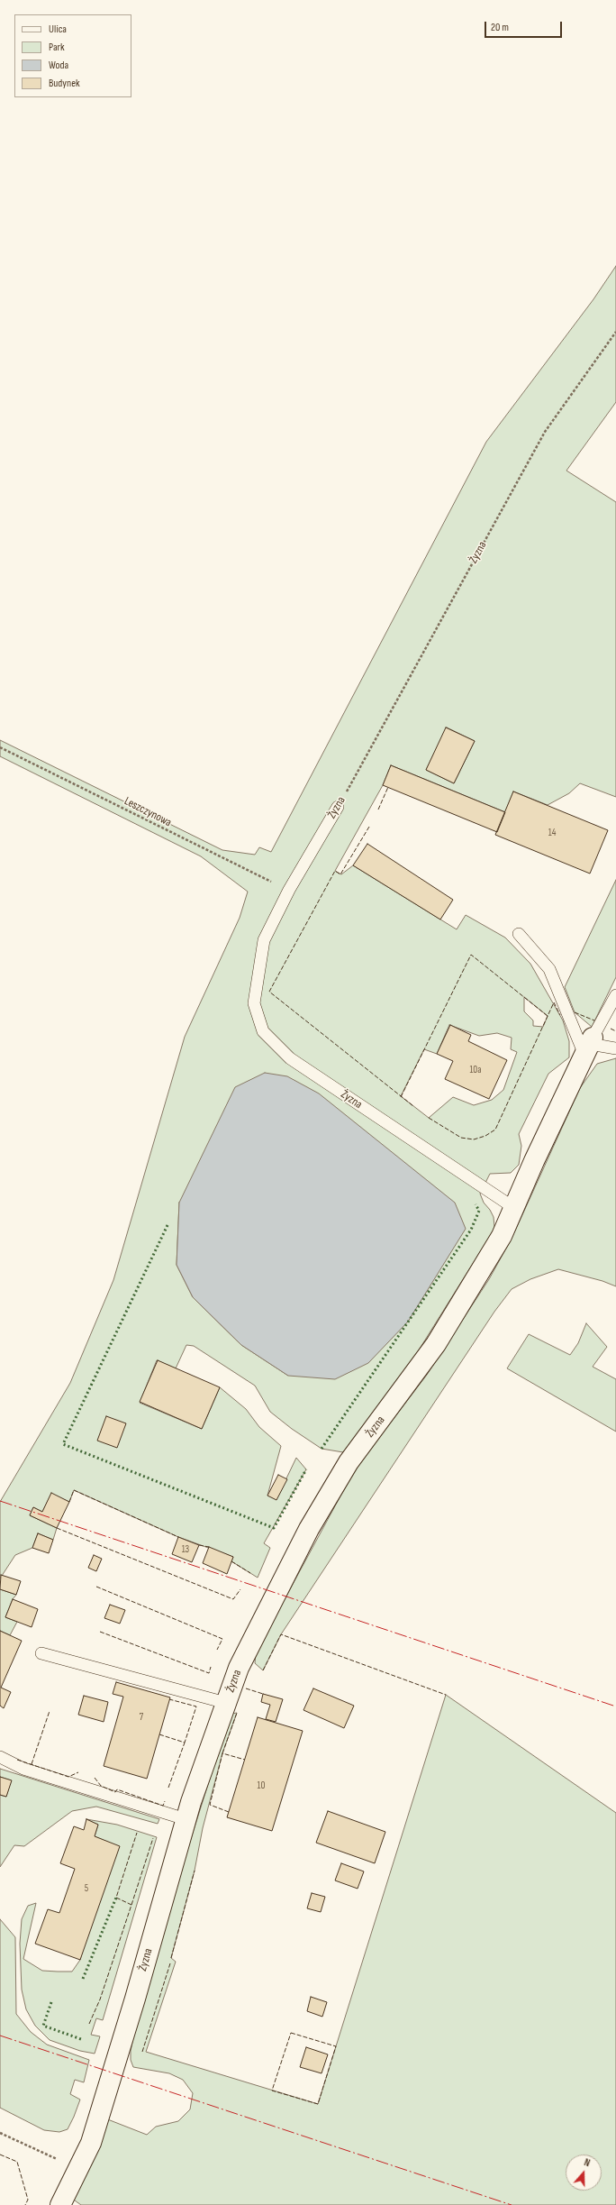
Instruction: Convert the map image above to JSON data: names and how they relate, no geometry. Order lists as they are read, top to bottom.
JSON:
{
  "streets": {
    "street": ["Żyzna"],
    "path": ["Leszczynowa"]
  },
  "crossings": [
    ["Żyzna", "Leszczynowa"]
  ],
  "house_numbers": [
    "14",
    "10a",
    "13",
    "7",
    "10",
    "5"
  ],
  "legend": [
    "Ulica",
    "Park",
    "Woda",
    "Budynek"
  ],
  "scale_bar": "20 m",
  "north": "top"
}
